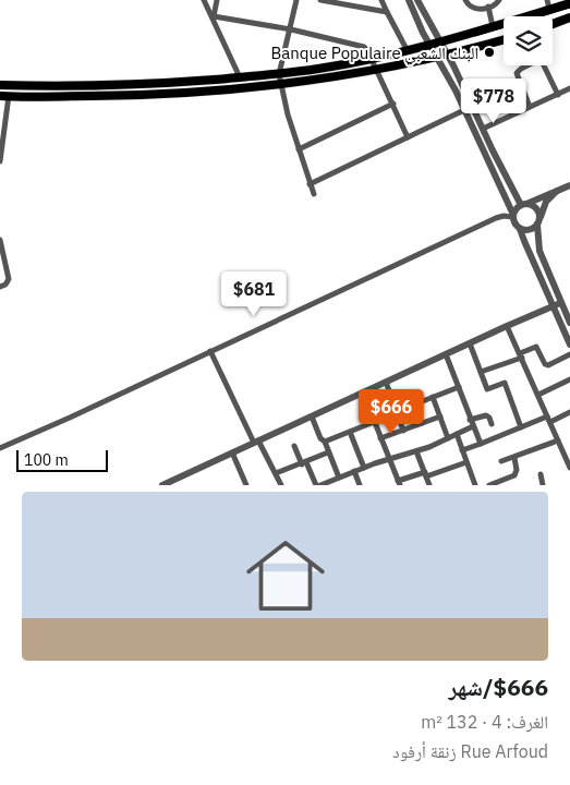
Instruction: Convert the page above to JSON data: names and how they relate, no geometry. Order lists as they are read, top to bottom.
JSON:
{
  "places": ["Banque Populaire البنك الشعبي"],
  "scale_bar": "100 m",
  "page": {
    "price": ["$778", "$681", "$666"],
    "scale": "100 m",
    "list": [
      {
        "name": "$666/شهر",
        "note": "الغرف: 4 · 132 m² · Rue Arfoud زنقة أرفود"
      }
    ]
  }
}
